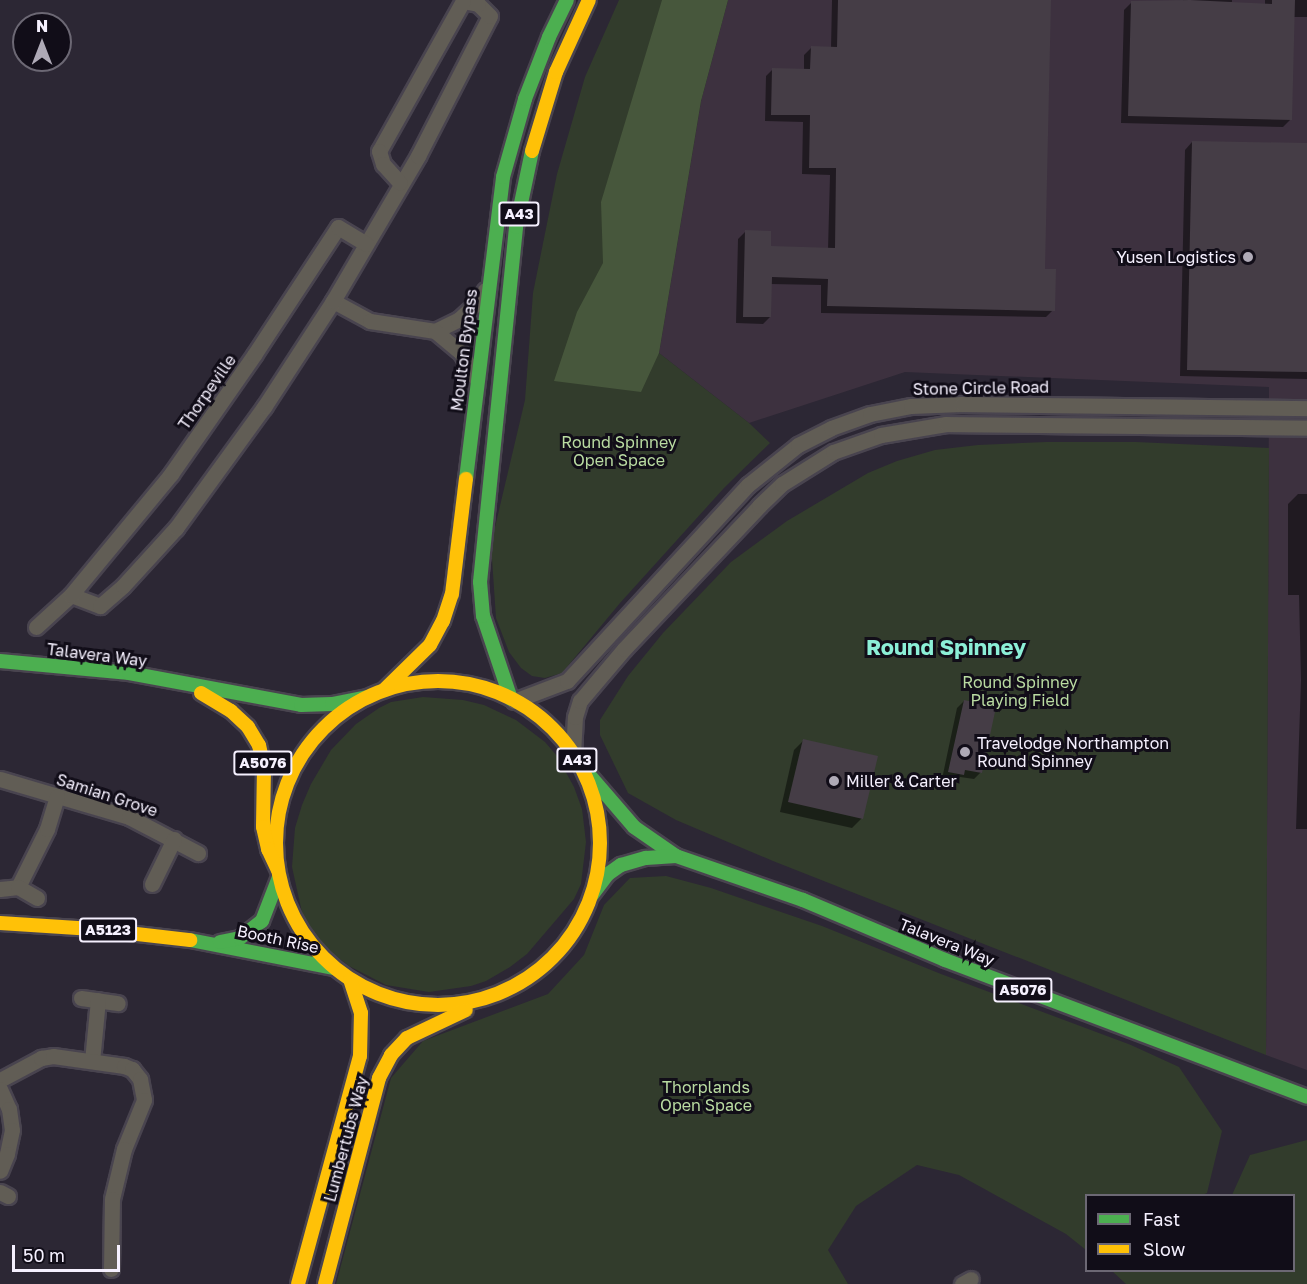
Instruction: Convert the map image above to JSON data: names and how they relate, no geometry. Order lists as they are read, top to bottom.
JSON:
{
  "streets": {
    "main road": [
      "A43",
      "Moulton Bypass",
      "Talavera Way",
      "A5076",
      "A5123",
      "Booth Rise",
      "Lumbertubs Way"
    ],
    "street": ["Stone Circle Road", "Thorpeville", "Samian Grove"]
  },
  "crossings": [
    ["A43", "Moulton Bypass"],
    ["A43", "Stone Circle Road"],
    ["A43", "Talavera Way"],
    ["A43", "Booth Rise"],
    ["A43", "Lumbertubs Way"],
    ["Talavera Way", "Booth Rise"]
  ],
  "districts": ["Round Spinney"],
  "parks": ["Round Spinney Open Space", "Round Spinney Playing Field", "Thorplands Open Space"],
  "places": ["Yusen Logistics", "Travelodge Northampton Round Spinney", "Miller & Carter"],
  "legend": ["Fast", "Slow"],
  "scale_bar": "50 m",
  "north": "top"
}
